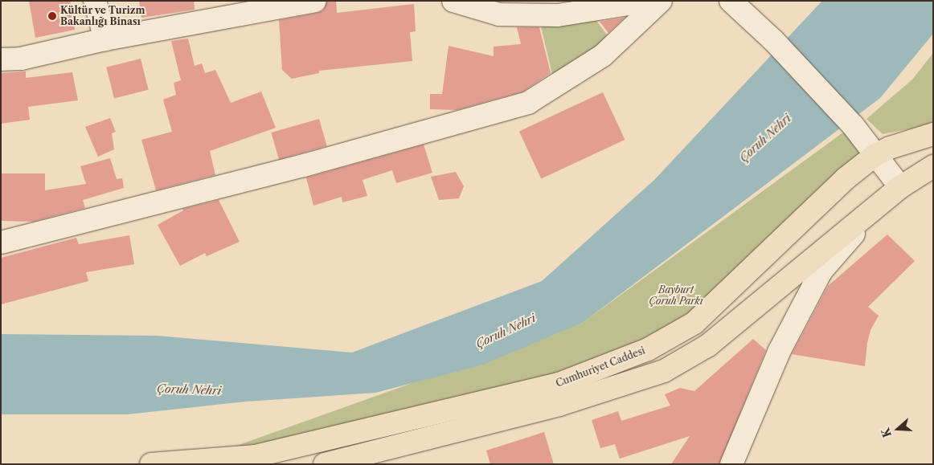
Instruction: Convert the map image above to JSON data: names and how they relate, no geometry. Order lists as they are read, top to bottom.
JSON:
{
  "streets": {
    "main road": ["Cumhuriyet Caddesi"]
  },
  "water": ["Çoruh Nehri"],
  "parks": ["Bayburt Çoruh Parkı"],
  "places": ["Kültür ve Turizm Bakanlığı Binası"],
  "north": "left"
}
